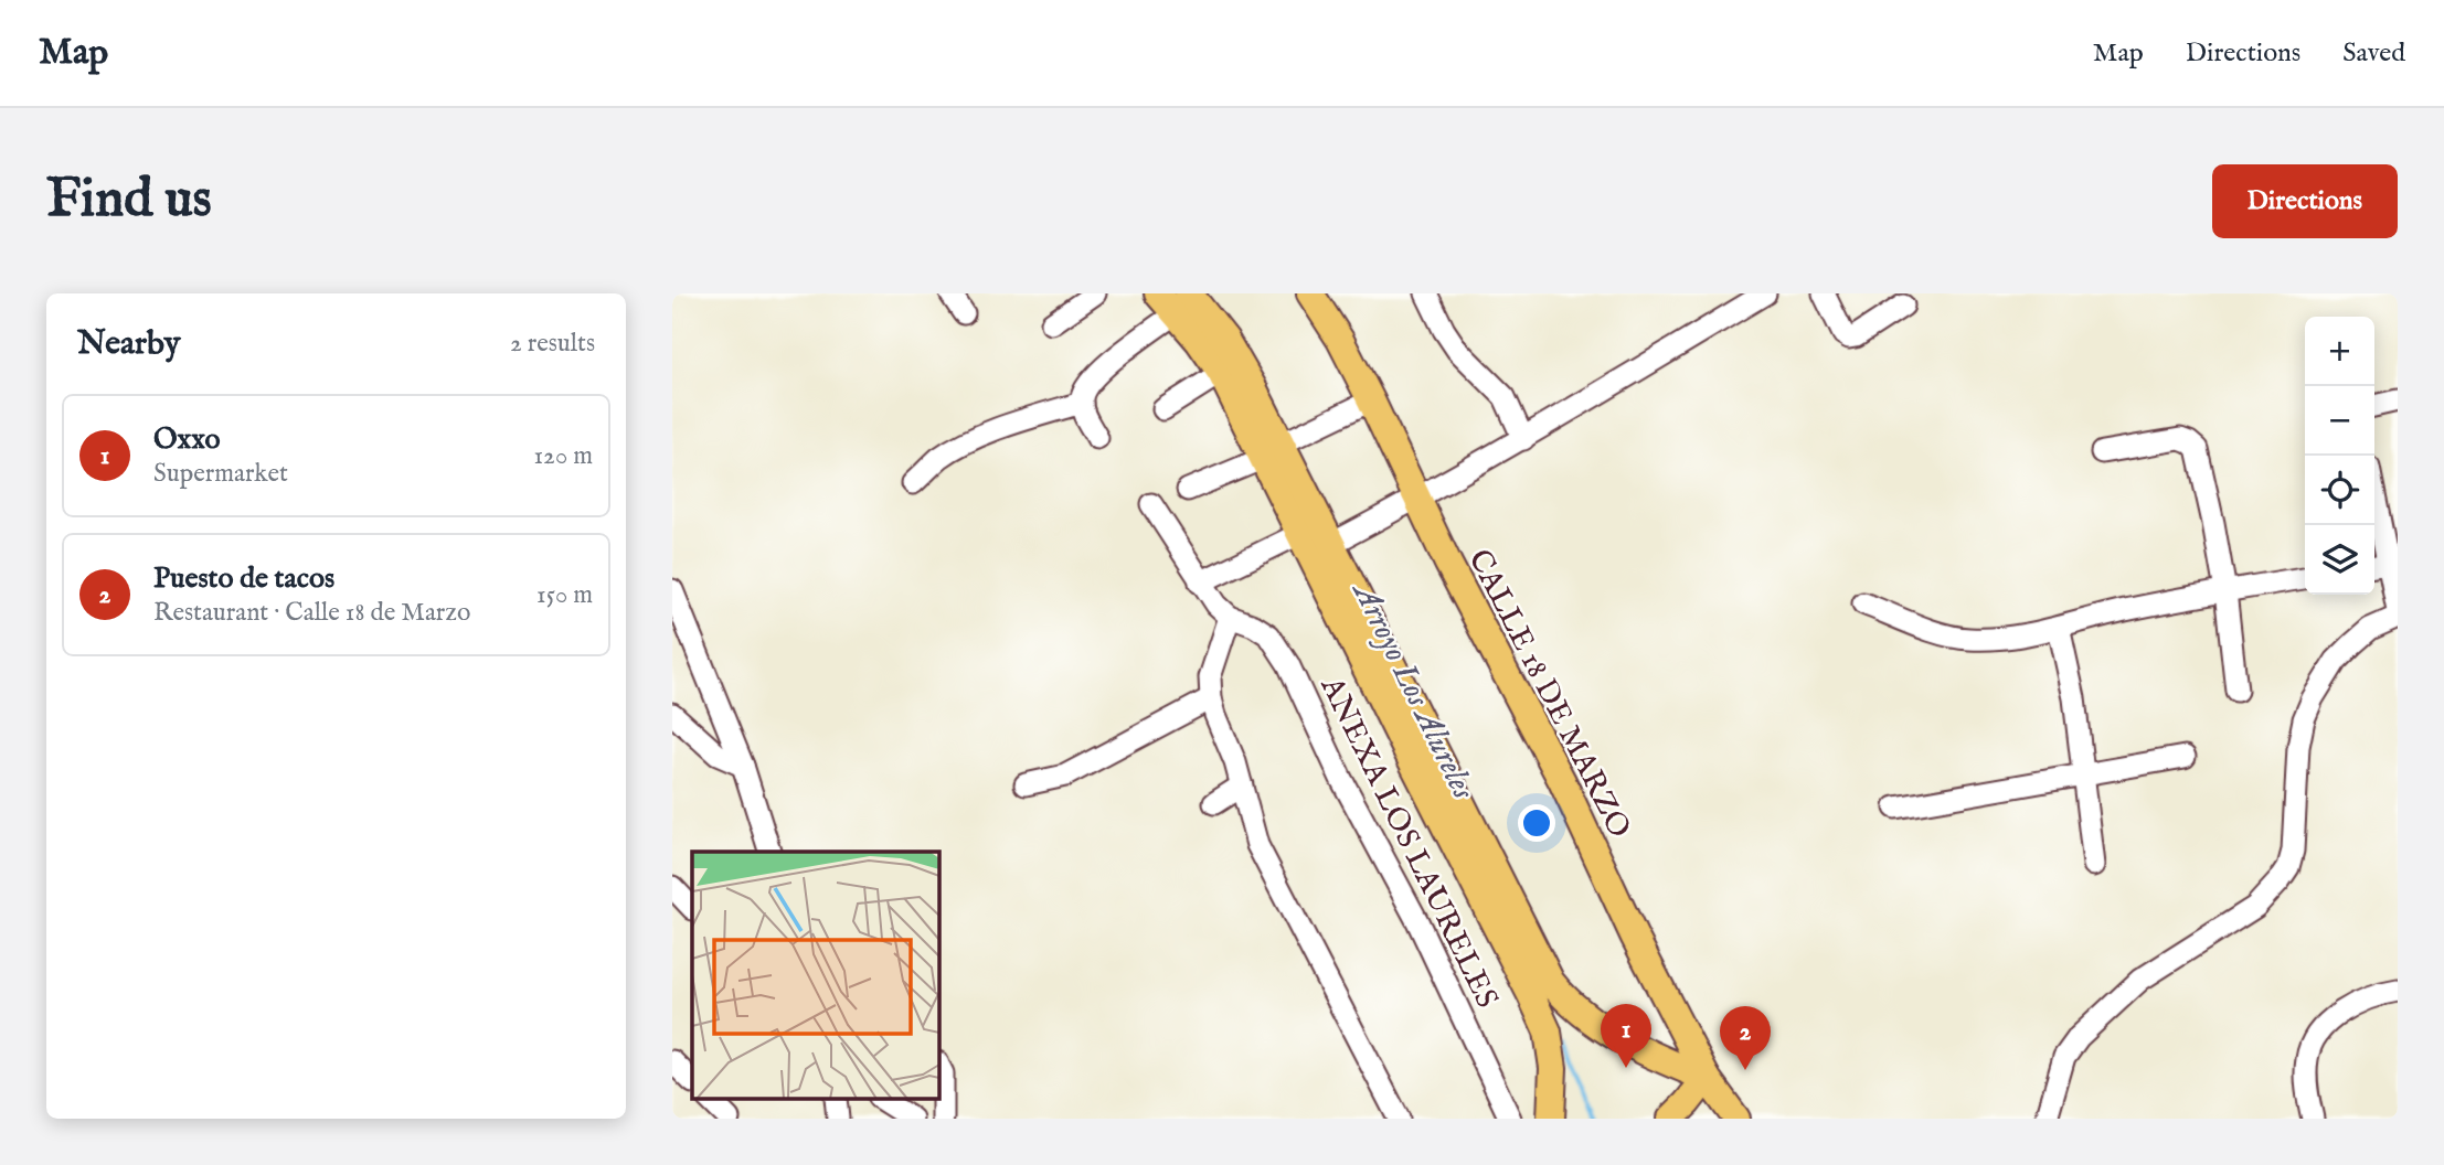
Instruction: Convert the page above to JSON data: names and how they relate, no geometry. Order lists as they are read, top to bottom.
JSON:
{
  "streets": {
    "main road": ["CALLE 18 DE MARZO"],
    "street": ["ANEXA LOS LAURELES"]
  },
  "water": ["Arroyo Los Alureles"],
  "page": {
    "header": "Map",
    "nav": ["Map", "Directions", "Saved"],
    "buttons": "Directions",
    "title": "Find us",
    "heading": ["Nearby", "2 results"],
    "map_buttons": ["+", "−"],
    "list": [
      {
        "mark": "1",
        "name": "Oxxo",
        "note": "Supermarket",
        "value": "120 m"
      },
      {
        "mark": "2",
        "name": "Puesto de tacos",
        "note": "Restaurant · Calle 18 de Marzo",
        "value": "150 m"
      }
    ],
    "pins": ["1", "2"]
  }
}
